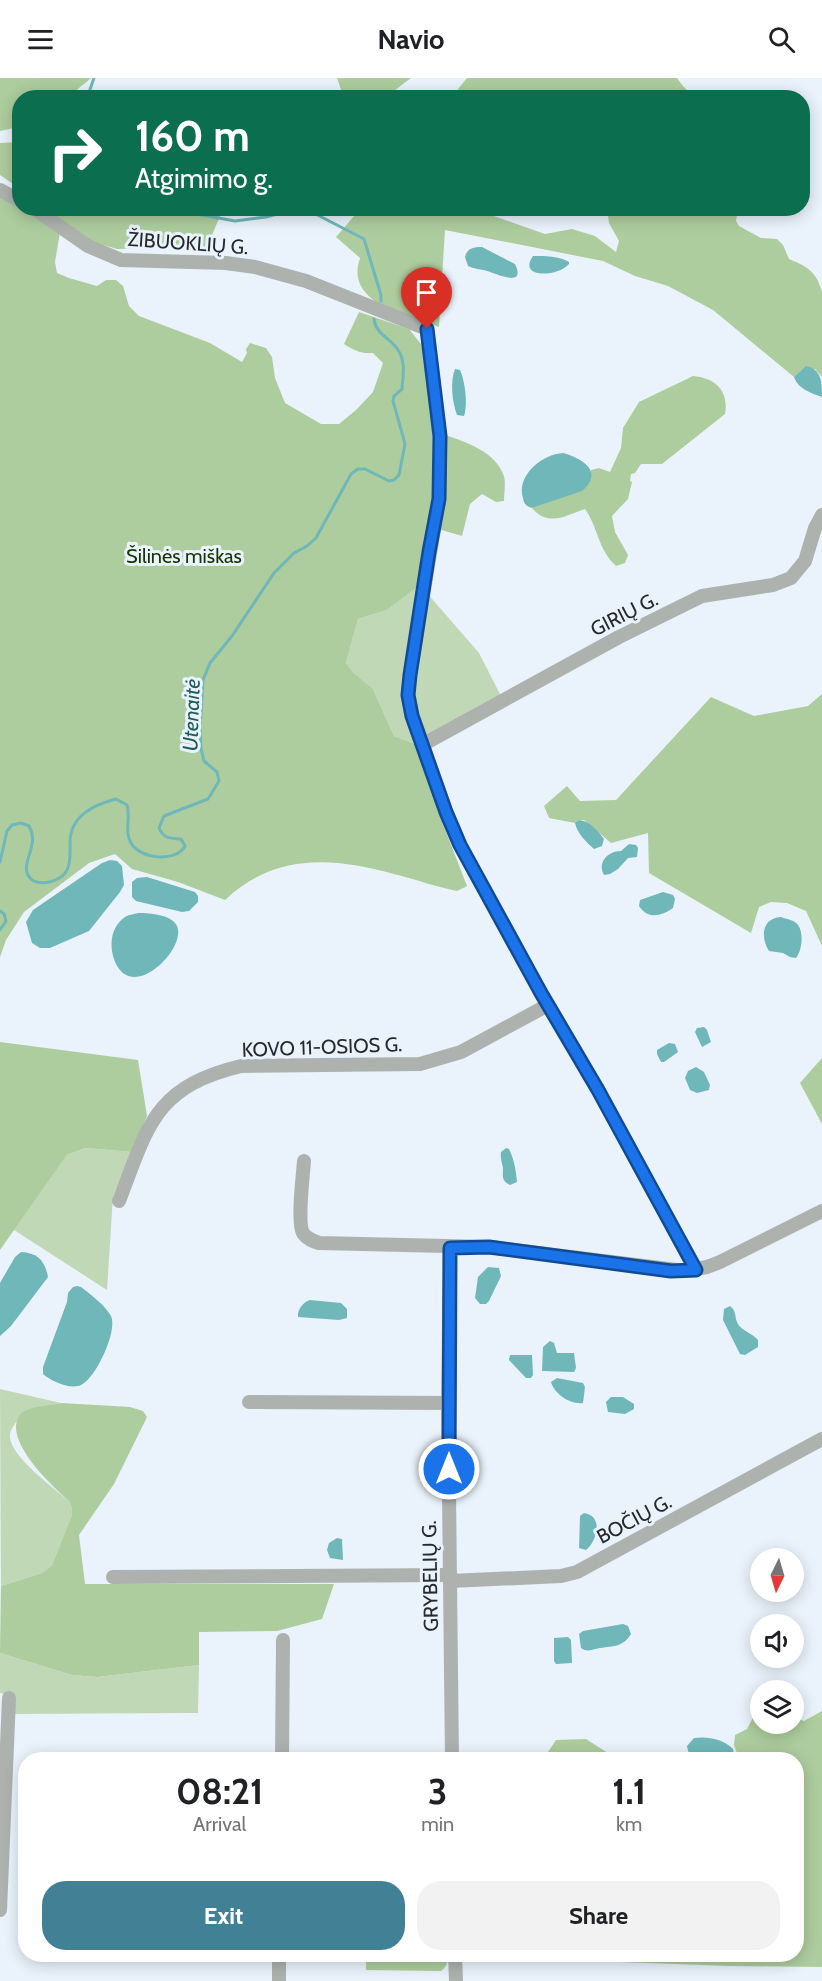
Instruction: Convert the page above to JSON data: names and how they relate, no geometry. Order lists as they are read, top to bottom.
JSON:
{
  "streets": {
    "street": [
      "ŽIBUOKLIŲ G.",
      "GIRIŲ G.",
      "KOVO 11-OSIOS G.",
      "BOČIŲ G.",
      "GRYBELIŲ G."
    ]
  },
  "crossings": [
    ["ŽIBUOKLIŲ G.", "GIRIŲ G."],
    ["BOČIŲ G.", "GRYBELIŲ G."]
  ],
  "water": ["Utenaitė"],
  "parks": ["Šilinės miškas"],
  "north": "bottom",
  "page": {
    "header": "Navio",
    "turn": ["160 m", "Atgimimo g."],
    "eta": [
      "08:21",
      "Arrival",
      "3",
      "min",
      "1.1",
      "km"
    ],
    "buttons": ["Exit", "Share"]
  }
}
